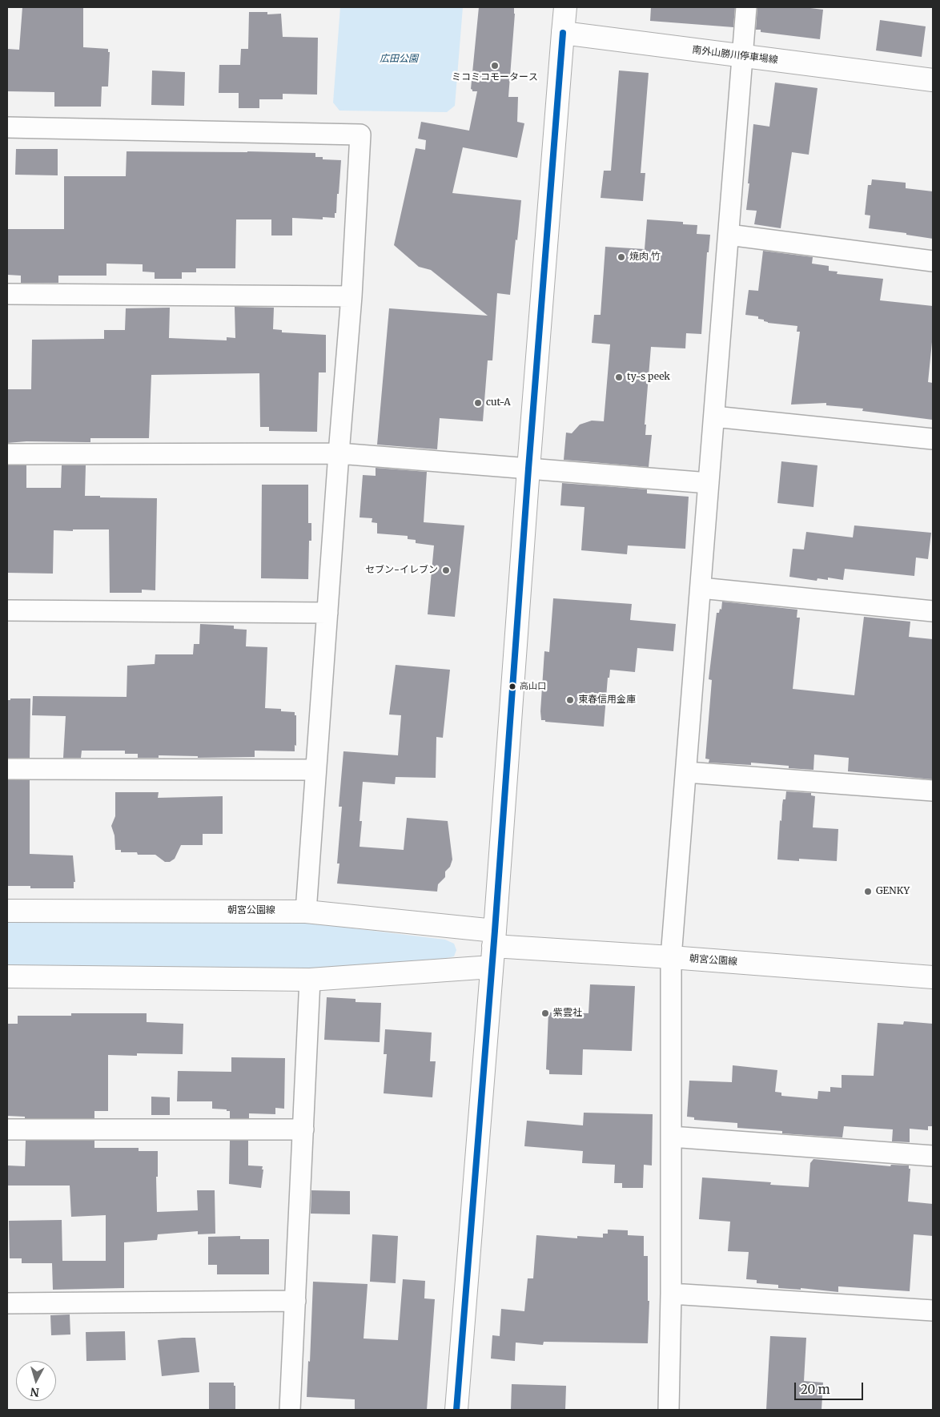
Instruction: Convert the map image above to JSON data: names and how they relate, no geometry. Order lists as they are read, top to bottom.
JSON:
{
  "streets": {
    "street": ["南外山勝川停車場線", "朝宮公園線"]
  },
  "parks": ["広田公園"],
  "places": [
    "ミコミコモータース",
    "焼肉 竹",
    "ty-s peek",
    "cut-A",
    "セブン-イレブン",
    "高山口",
    "東春信用金庫",
    "GENKY",
    "紫雲社"
  ],
  "scale_bar": "20 m",
  "north": "bottom"
}
